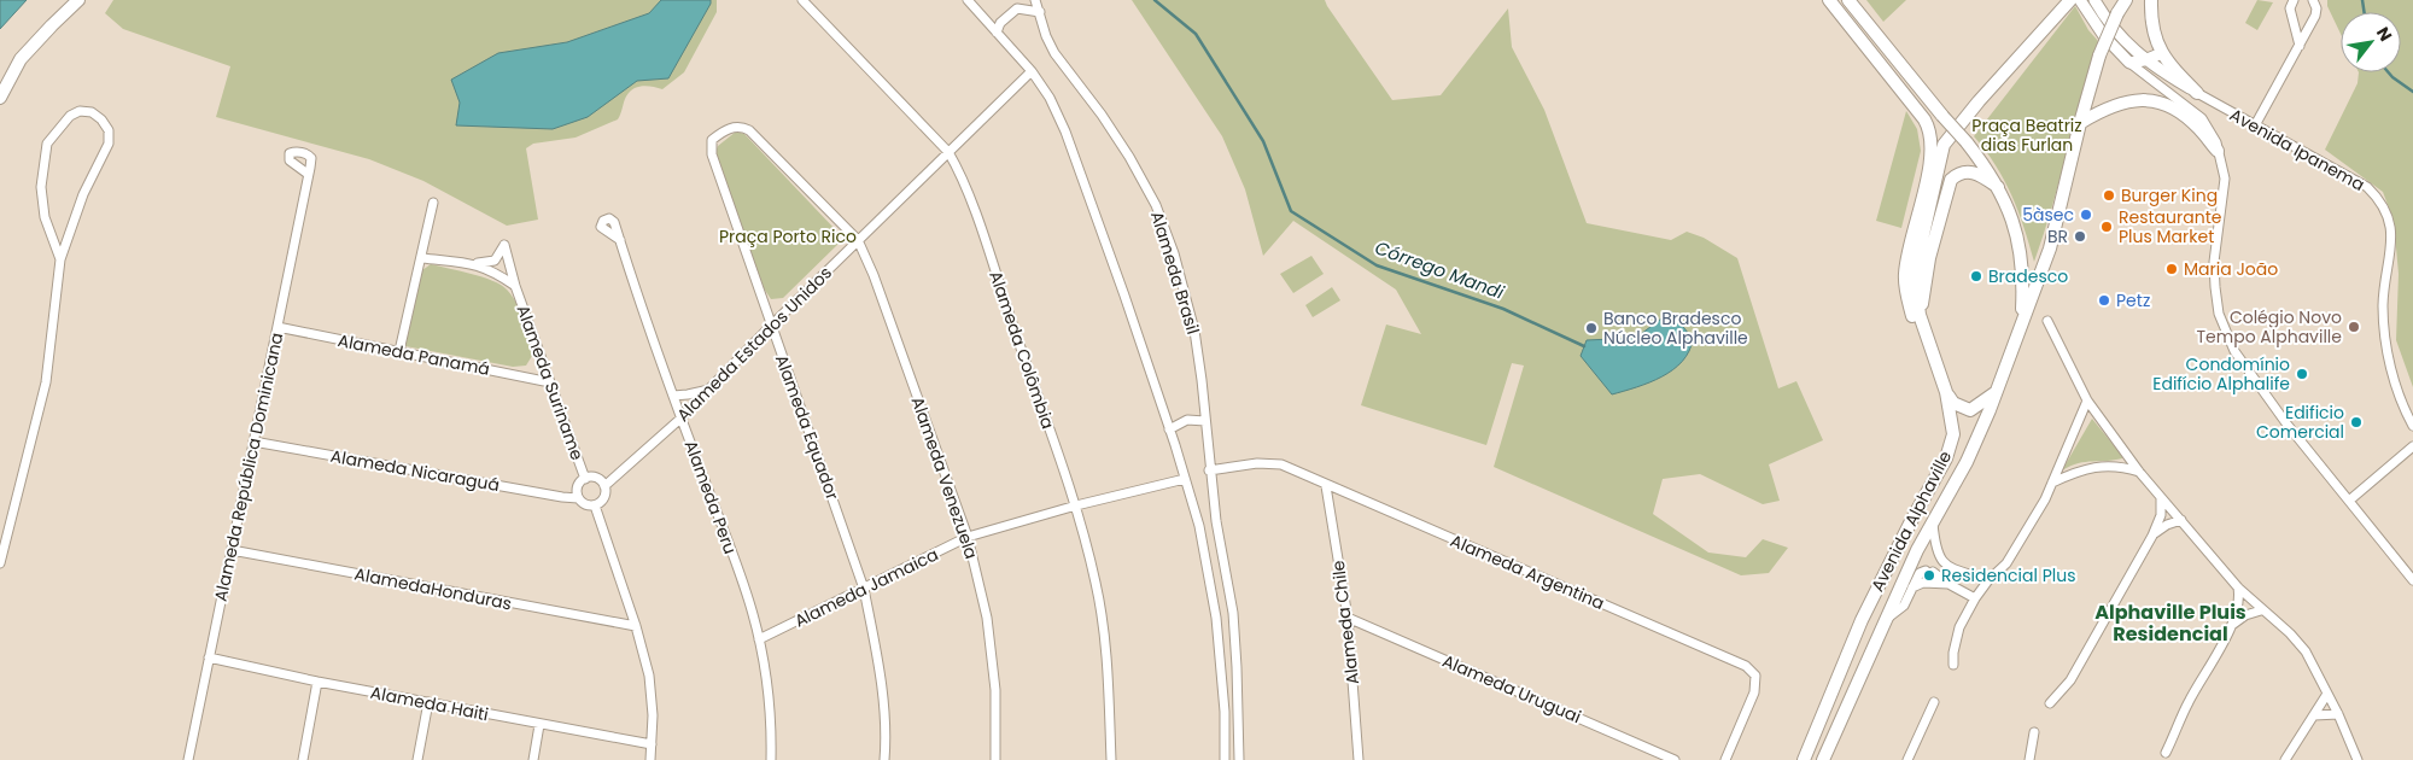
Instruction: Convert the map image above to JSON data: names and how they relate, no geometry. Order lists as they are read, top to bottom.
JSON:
{
  "streets": {
    "main road": ["Avenida Alphaville"],
    "street": [
      "Avenida Ipanema",
      "Alameda Brasil",
      "Alameda Estados Unidos",
      "Alameda Colômbia",
      "Alameda Panamá",
      "Alameda Suriname",
      "Alameda Equador",
      "Alameda República Dominicana",
      "Alameda Nicaraguá",
      "Alameda Venezuela",
      "Alameda Peru",
      "Alameda Argentina",
      "Alameda Jamaica",
      "AlamedaHonduras",
      "Alameda Chile",
      "Alameda Uruguai",
      "Alameda Haiti"
    ]
  },
  "crossings": [
    ["Alameda Brasil", "Alameda Argentina"],
    ["Alameda Estados Unidos", "Alameda Colômbia"],
    ["Alameda Estados Unidos", "Alameda Suriname"],
    ["Alameda Estados Unidos", "Alameda Equador"],
    ["Alameda Estados Unidos", "Alameda Nicaraguá"],
    ["Alameda Estados Unidos", "Alameda Venezuela"],
    ["Alameda Estados Unidos", "Alameda Peru"],
    ["Alameda Colômbia", "Alameda Jamaica"],
    ["Alameda Panamá", "Alameda Suriname"],
    ["Alameda Panamá", "Alameda República Dominicana"],
    ["Alameda Suriname", "Alameda Nicaraguá"],
    ["Alameda Equador", "Alameda Venezuela"],
    ["Alameda Equador", "Alameda Jamaica"],
    ["Alameda República Dominicana", "Alameda Nicaraguá"],
    ["Alameda República Dominicana", "AlamedaHonduras"],
    ["Alameda República Dominicana", "Alameda Haiti"],
    ["Alameda Venezuela", "Alameda Jamaica"],
    ["Alameda Peru", "Alameda Jamaica"],
    ["Alameda Argentina", "Alameda Chile"],
    ["Alameda Chile", "Alameda Uruguai"]
  ],
  "districts": ["Alphaville Pluis Residencial"],
  "water": ["Córrego Mandi"],
  "parks": ["Praça Beatriz dias Furlan", "Praça Porto Rico"],
  "places": [
    "Burger King",
    "5àsec",
    "Restaurante Plus Market",
    "BR",
    "Maria João",
    "Bradesco",
    "Petz",
    "Colégio Novo Tempo Alphaville",
    "Banco Bradesco Núcleo Alphaville",
    "Condomínio Edifício Alphalife",
    "Edificio Comercial",
    "Residencial Plus"
  ],
  "north": "top right"
}
